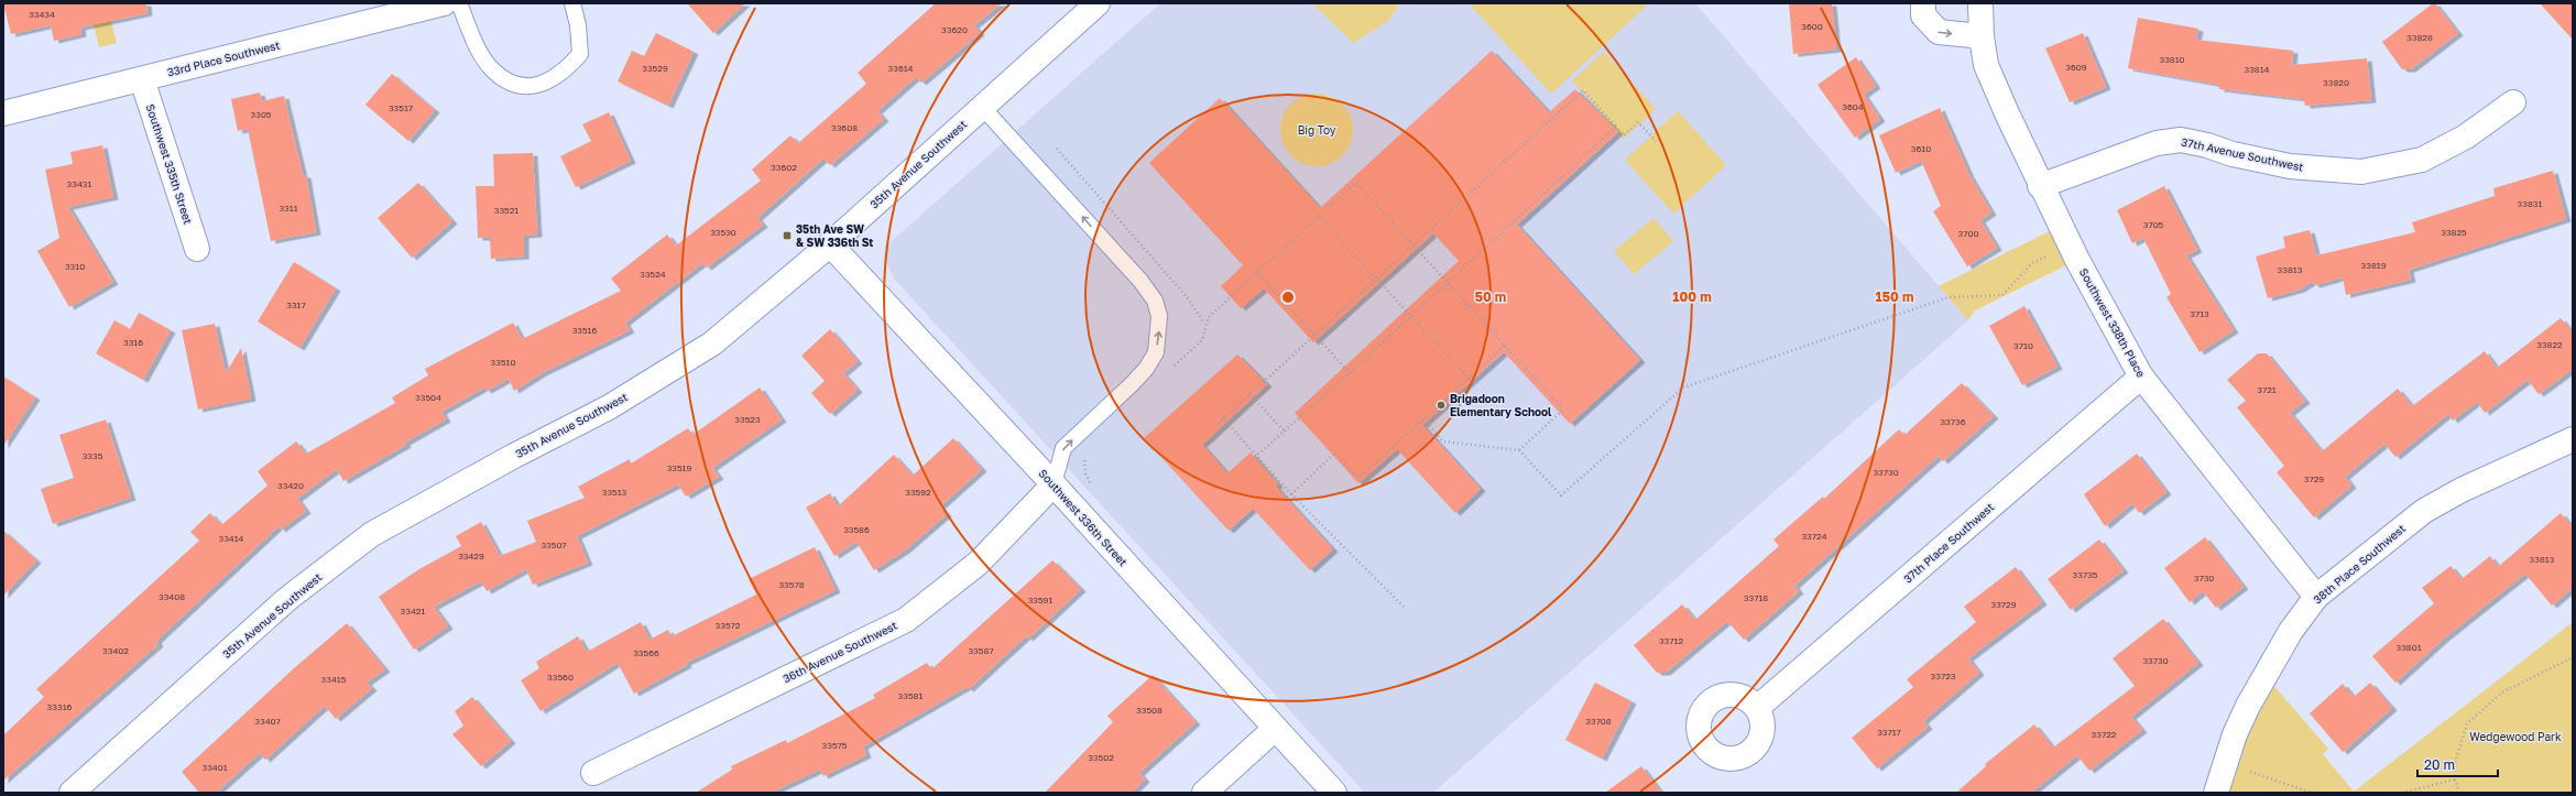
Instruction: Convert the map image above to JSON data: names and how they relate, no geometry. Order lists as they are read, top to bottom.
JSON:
{
  "streets": {
    "street": [
      "33rd Place Southwest",
      "37th Avenue Southwest",
      "Southwest 335th Street",
      "35th Avenue Southwest",
      "Southwest 338th Place",
      "Southwest 336th Street",
      "37th Place Southwest",
      "38th Place Southwest",
      "36th Avenue Southwest"
    ]
  },
  "crossings": [
    ["33rd Place Southwest", "Southwest 335th Street"],
    ["37th Avenue Southwest", "Southwest 338th Place"],
    ["35th Avenue Southwest", "Southwest 336th Street"],
    ["Southwest 338th Place", "37th Place Southwest"],
    ["Southwest 338th Place", "38th Place Southwest"],
    ["Southwest 336th Street", "36th Avenue Southwest"]
  ],
  "parks": ["Big Toy", "Wedgewood Park"],
  "places": {
    "transit": ["35th Ave SW & SW 336th St"],
    "other": ["Brigadoon Elementary School"]
  },
  "house_numbers": [
    "33434",
    "3600",
    "33620",
    "33828",
    "33810",
    "3609",
    "33529",
    "33614",
    "33814",
    "33820",
    "3604",
    "33517",
    "3305",
    "33608",
    "3610",
    "33602",
    "33431",
    "33831",
    "3311",
    "33521",
    "3705",
    "33530",
    "33825",
    "3700",
    "33819",
    "3310",
    "33813",
    "33524",
    "3317",
    "3713",
    "33516",
    "3316",
    "33822",
    "3710",
    "33510",
    "3721",
    "33504",
    "33523",
    "33736",
    "3335",
    "33519",
    "33730",
    "3729",
    "33420",
    "33513",
    "33592",
    "33586",
    "33724",
    "33414",
    "33507",
    "33429",
    "33813",
    "33735",
    "3730",
    "33578",
    "33408",
    "33718",
    "33591",
    "33729",
    "33421",
    "33572",
    "33712",
    "33801",
    "33402",
    "33587",
    "33566",
    "33730",
    "33723",
    "33560",
    "33415",
    "33581",
    "33316",
    "33508",
    "33407",
    "33708",
    "33717",
    "33722",
    "33575",
    "33502",
    "33401"
  ],
  "scale_bar": "20 m",
  "rings": ["50 m", "100 m", "150 m"]
}
